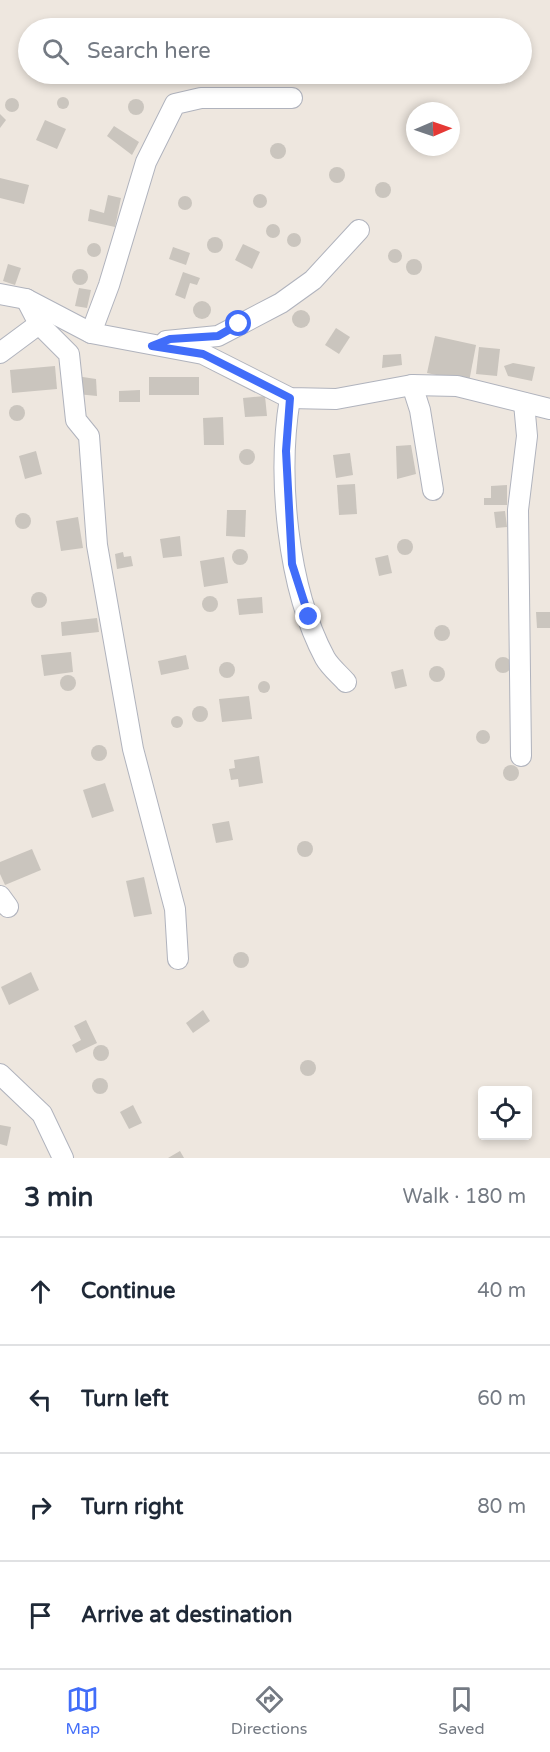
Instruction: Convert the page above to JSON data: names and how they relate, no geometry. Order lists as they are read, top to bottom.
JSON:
{
  "north": "right",
  "page": {
    "search": "Search here",
    "heading": ["3 min", "Walk · 180 m"],
    "list": [
      ["Continue", "40 m"],
      ["Turn left", "60 m"],
      ["Turn right", "80 m"],
      "Arrive at destination"
    ],
    "nav": ["Map", "Directions", "Saved"]
  }
}
